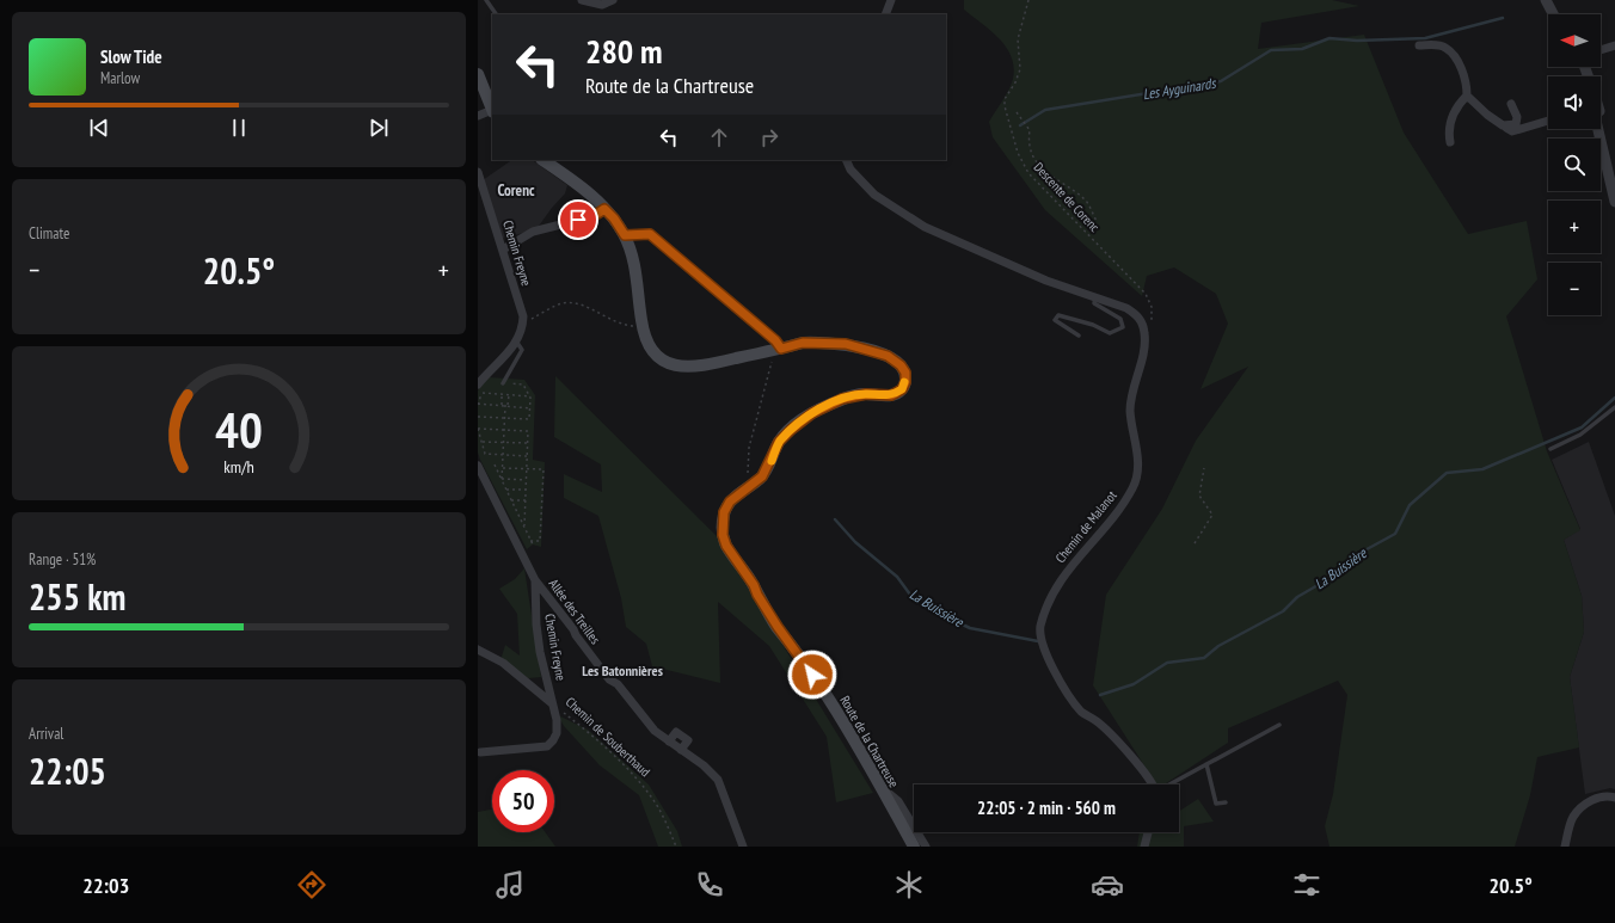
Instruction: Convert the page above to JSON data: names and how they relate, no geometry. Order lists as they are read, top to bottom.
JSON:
{
  "streets": {
    "main road": ["Route de la Chartreuse"],
    "street": [
      "Chemin Freyne",
      "Chemin de Malanot",
      "Allée des Treilles",
      "Chemin de Souberthaud"
    ],
    "path": ["Descente de Corenc"]
  },
  "crossings": [
    ["Descente de Corenc", "Chemin de Malanot"],
    ["Chemin Freyne", "Allée des Treilles"],
    ["Chemin Freyne", "Chemin de Souberthaud"]
  ],
  "districts": ["Corenc", "Les Batonnières"],
  "water": ["Les Ayguinards", "La Buissière"],
  "north": "left",
  "page": {
    "map_buttons": ["+", "−"],
    "turn": ["280 m", "Route de la Chartreuse"],
    "song": ["Slow Tide", "Marlow"],
    "tile": [
      "Climate",
      ["Range · 51%", "255 km"],
      ["Arrival", "22:05"]
    ],
    "heat": ["−", "20.5°", "+"],
    "limit": "50",
    "trip": "22:05 · 2 min · 560 m",
    "tabs": ["22:03", "20.5°"],
    "gauge": ["40", "km/h"]
  }
}
